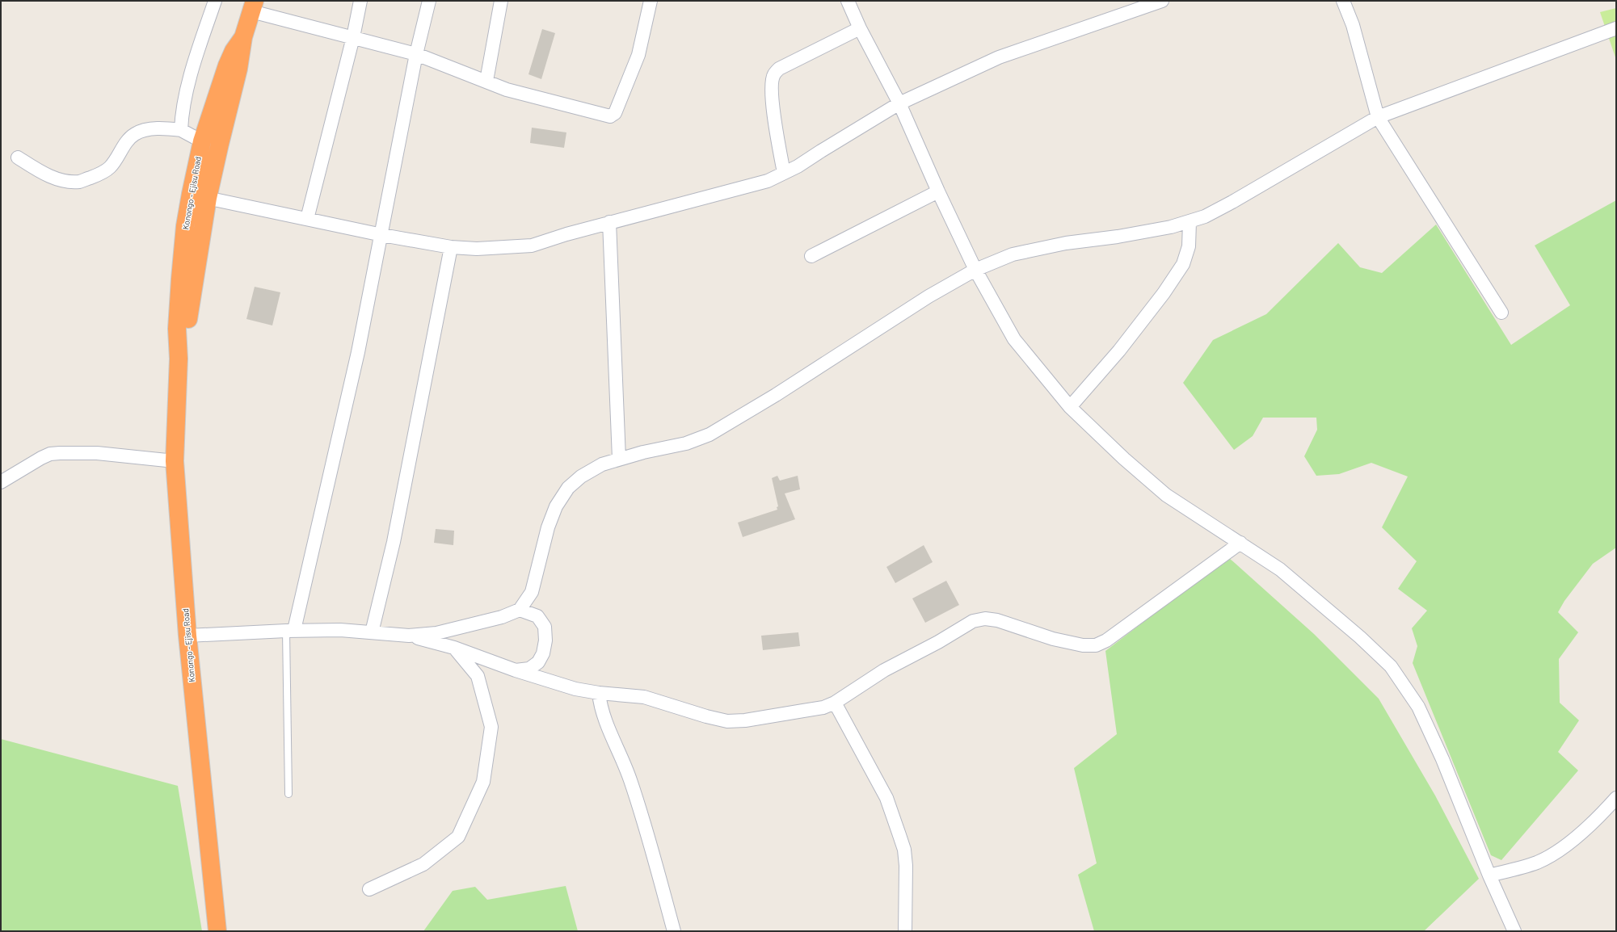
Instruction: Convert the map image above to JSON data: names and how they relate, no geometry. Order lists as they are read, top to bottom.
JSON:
{
  "streets": {
    "highway": ["Konongo - Ejisu Road"]
  }
}
